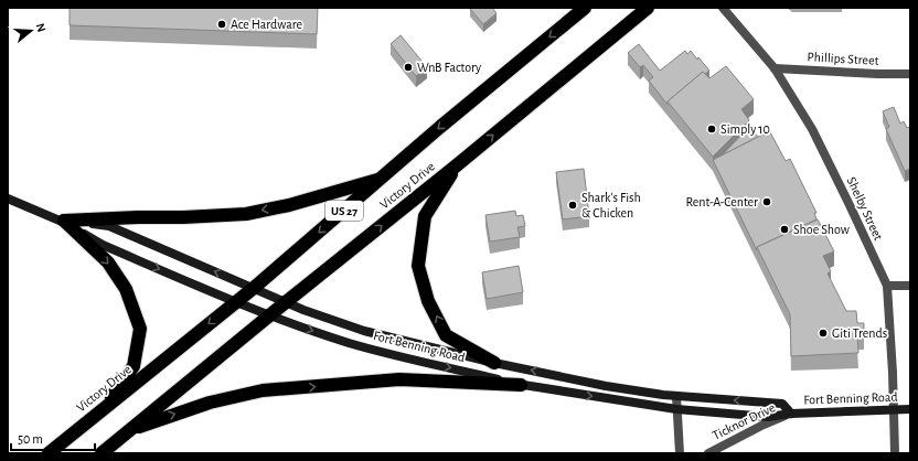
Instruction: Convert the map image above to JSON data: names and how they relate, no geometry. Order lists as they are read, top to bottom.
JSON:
{
  "streets": {
    "highway": ["Victory Drive", "US 27"],
    "street": [
      "Phillips Street",
      "Shelby Street",
      "Fort Benning Road",
      "Ticknor Drive"
    ]
  },
  "crossings": [
    ["Phillips Street", "Shelby Street"],
    ["Victory Drive", "Fort Benning Road"],
    ["Shelby Street", "Fort Benning Road"],
    ["Fort Benning Road", "Ticknor Drive"]
  ],
  "places": [
    "Ace Hardware",
    "WnB Factory",
    "Simply 10",
    "Rent-A-Center",
    "Shark's Fish & Chicken",
    "Shoe Show",
    "Giti Trends"
  ],
  "scale_bar": "50 m",
  "north": "right"
}
